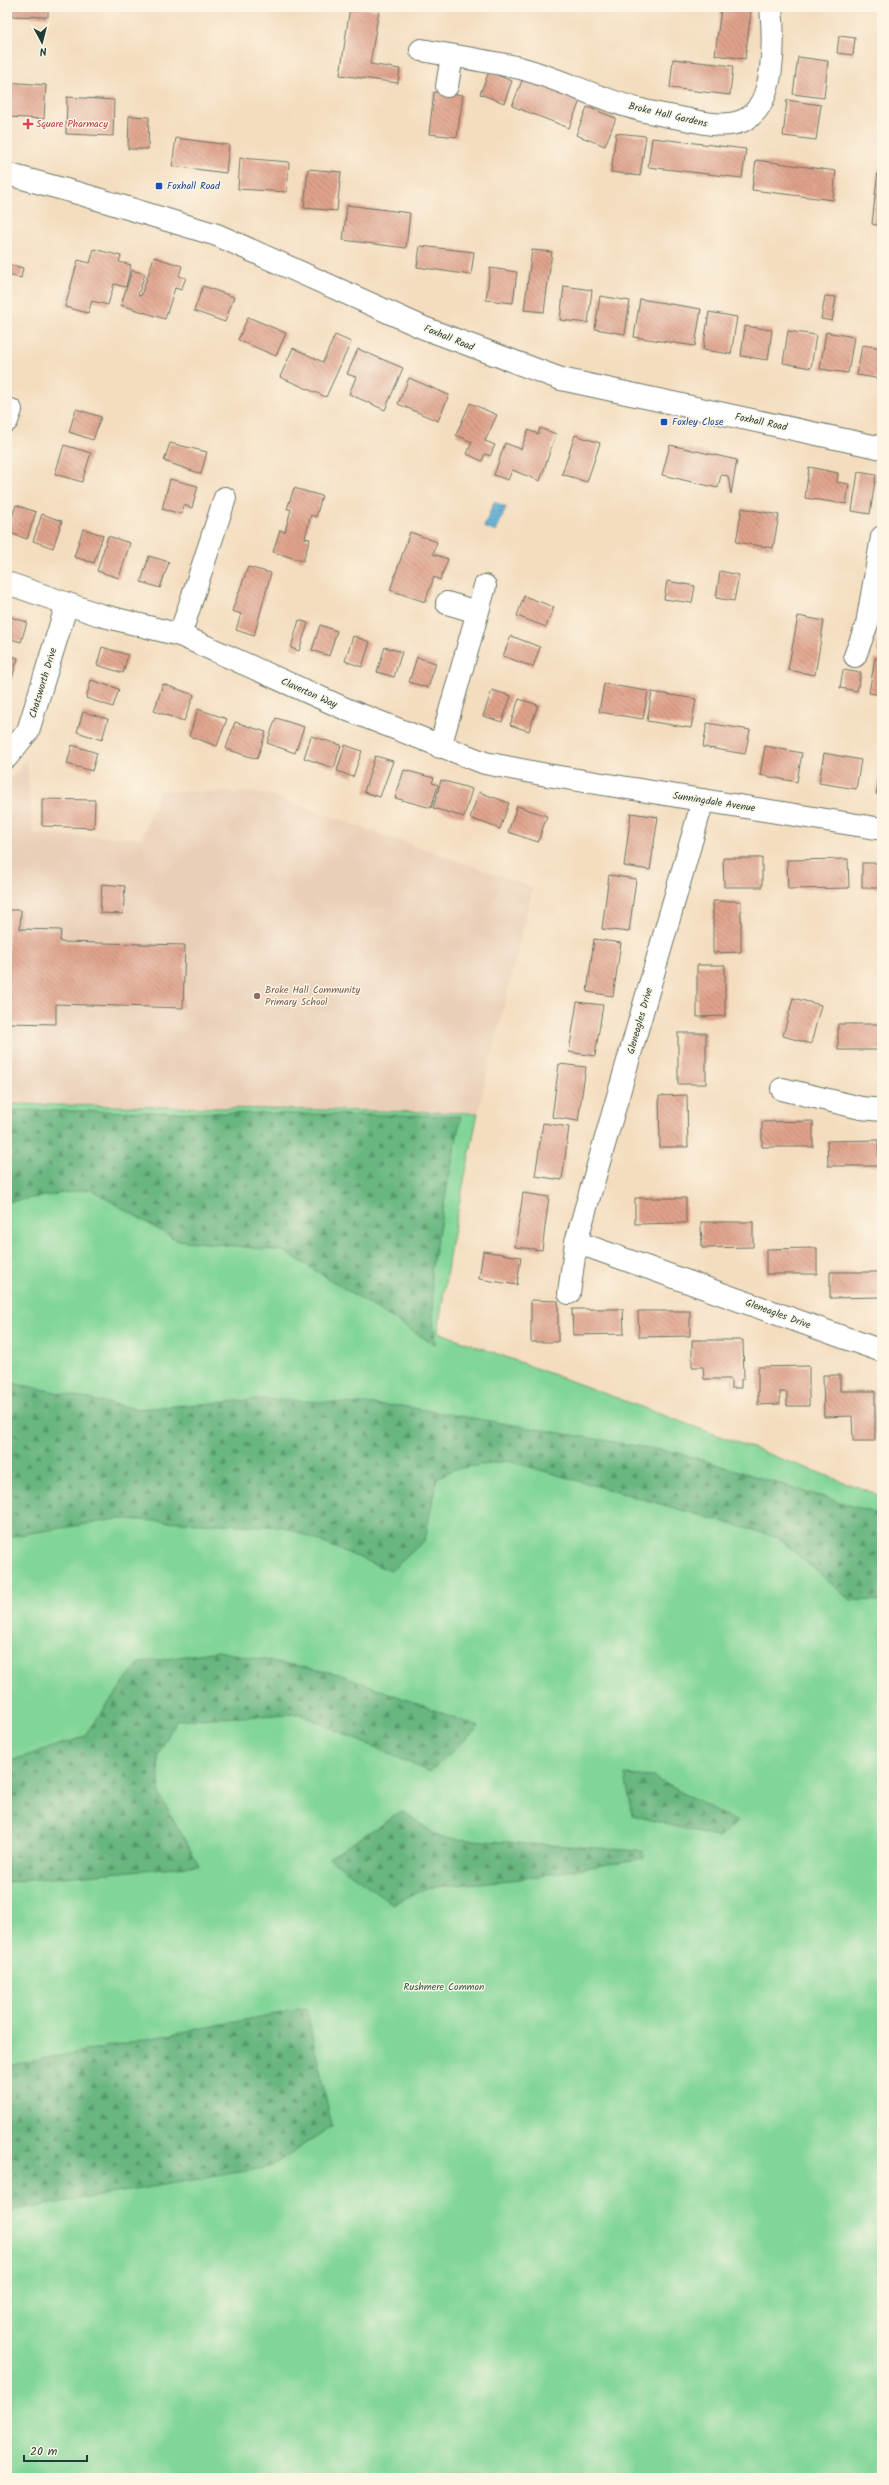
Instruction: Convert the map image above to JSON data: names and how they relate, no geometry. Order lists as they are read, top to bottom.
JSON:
{
  "streets": {
    "street": [
      "Broke Hall Gardens",
      "Foxhall Road",
      "Chatsworth Drive",
      "Claverton Way",
      "Sunningdale Avenue",
      "Gleneagles Drive"
    ]
  },
  "crossings": [
    ["Chatsworth Drive", "Claverton Way"],
    ["Claverton Way", "Sunningdale Avenue"],
    ["Sunningdale Avenue", "Gleneagles Drive"]
  ],
  "parks": ["Rushmere Common"],
  "places": {
    "health": ["Square Pharmacy"],
    "transit": ["Foxhall Road", "Foxley Close"],
    "other": ["Broke Hall Community Primary School"]
  },
  "scale_bar": "20 m",
  "north": "bottom"
}
